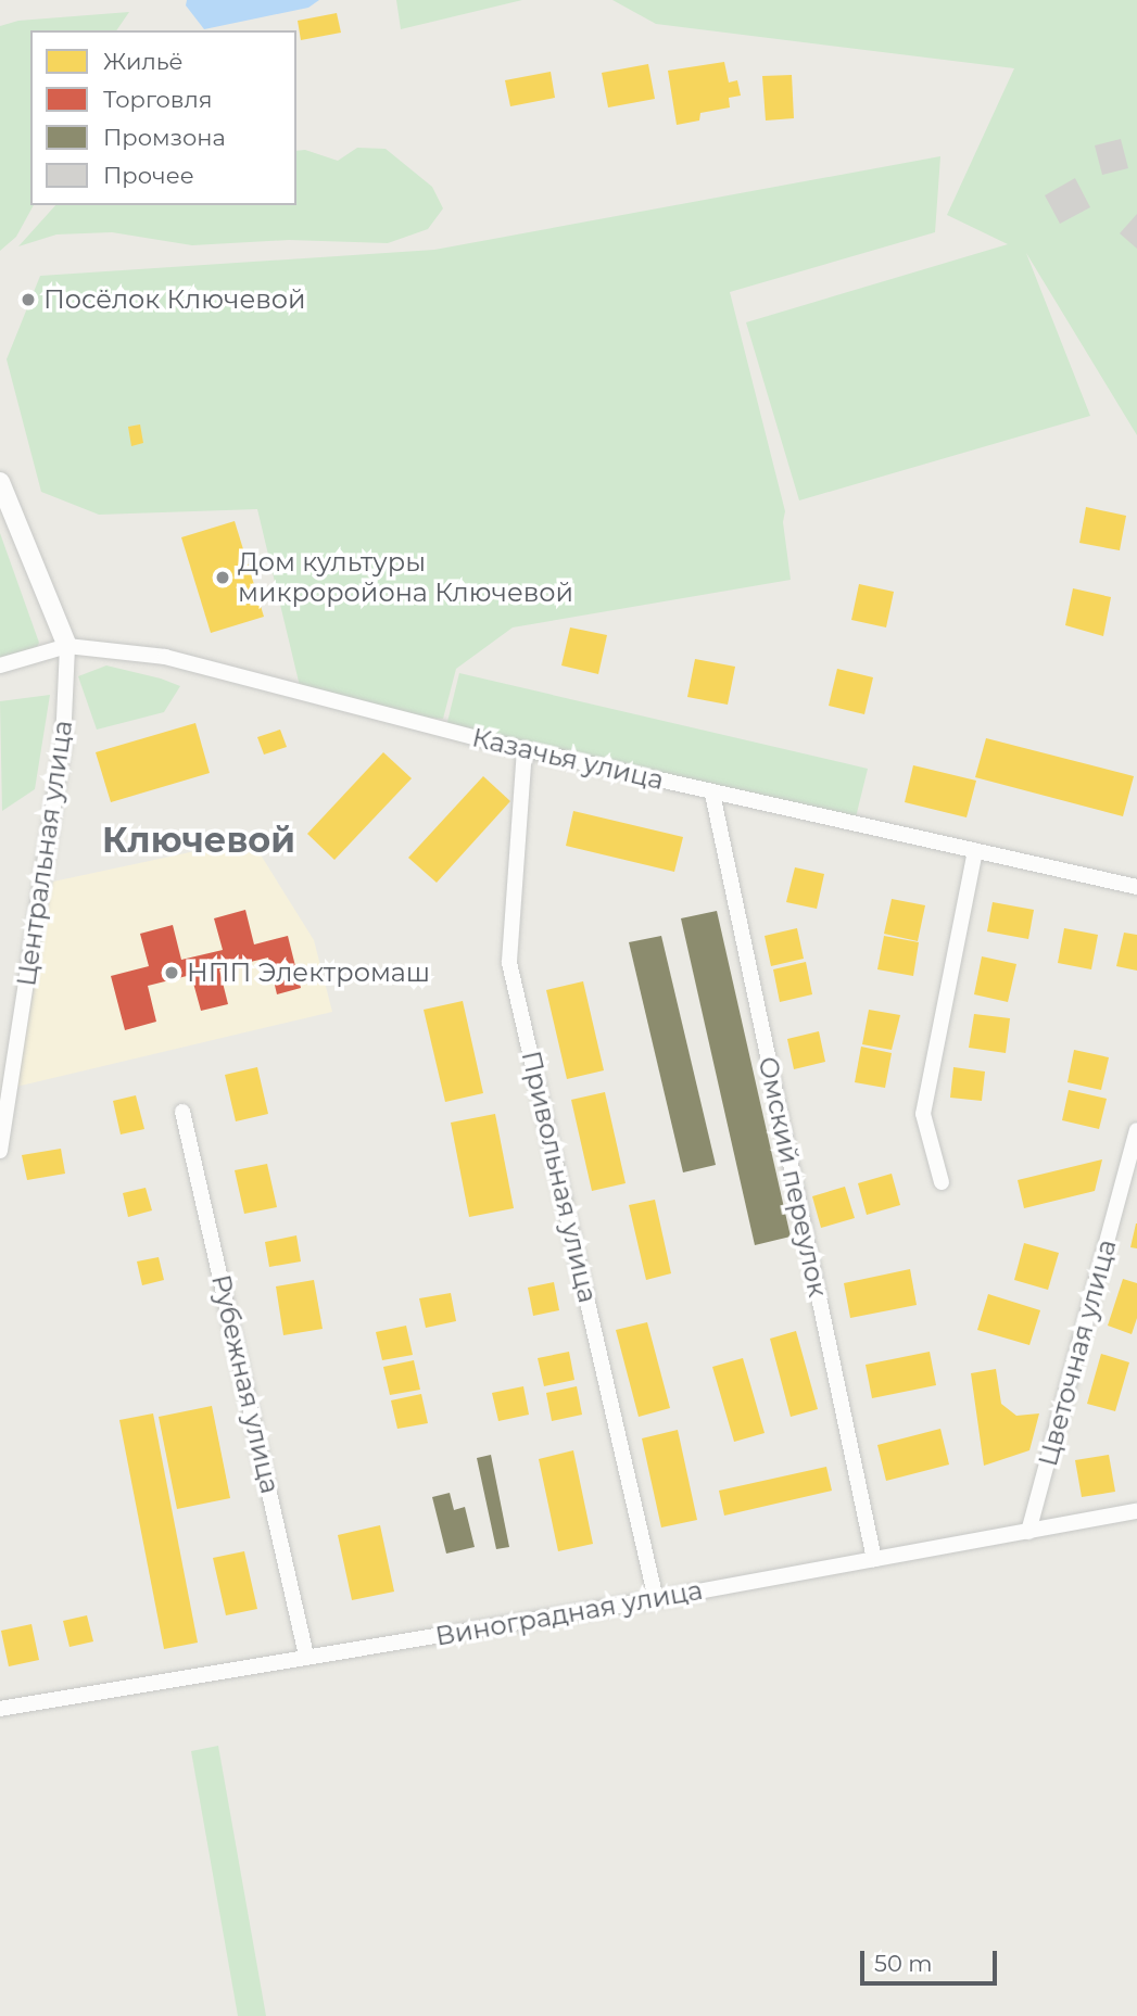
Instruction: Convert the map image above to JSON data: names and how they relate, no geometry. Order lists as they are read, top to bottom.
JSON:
{
  "streets": {
    "street": [
      "Казачья улица",
      "Центральная улица",
      "Привольная улица",
      "Омский переулок",
      "Цветочная улица",
      "Рубежная улица",
      "Виноградная улица"
    ]
  },
  "crossings": [
    ["Казачья улица", "Центральная улица"],
    ["Казачья улица", "Привольная улица"],
    ["Казачья улица", "Омский переулок"],
    ["Привольная улица", "Виноградная улица"],
    ["Омский переулок", "Виноградная улица"],
    ["Цветочная улица", "Виноградная улица"],
    ["Рубежная улица", "Виноградная улица"]
  ],
  "districts": ["Ключевой"],
  "places": ["Посёлок Ключевой", "Дом культуры микроройона Ключевой", "НПП Электромаш"],
  "legend": [
    "Жильё",
    "Торговля",
    "Промзона",
    "Прочее"
  ],
  "scale_bar": "50 m"
}
